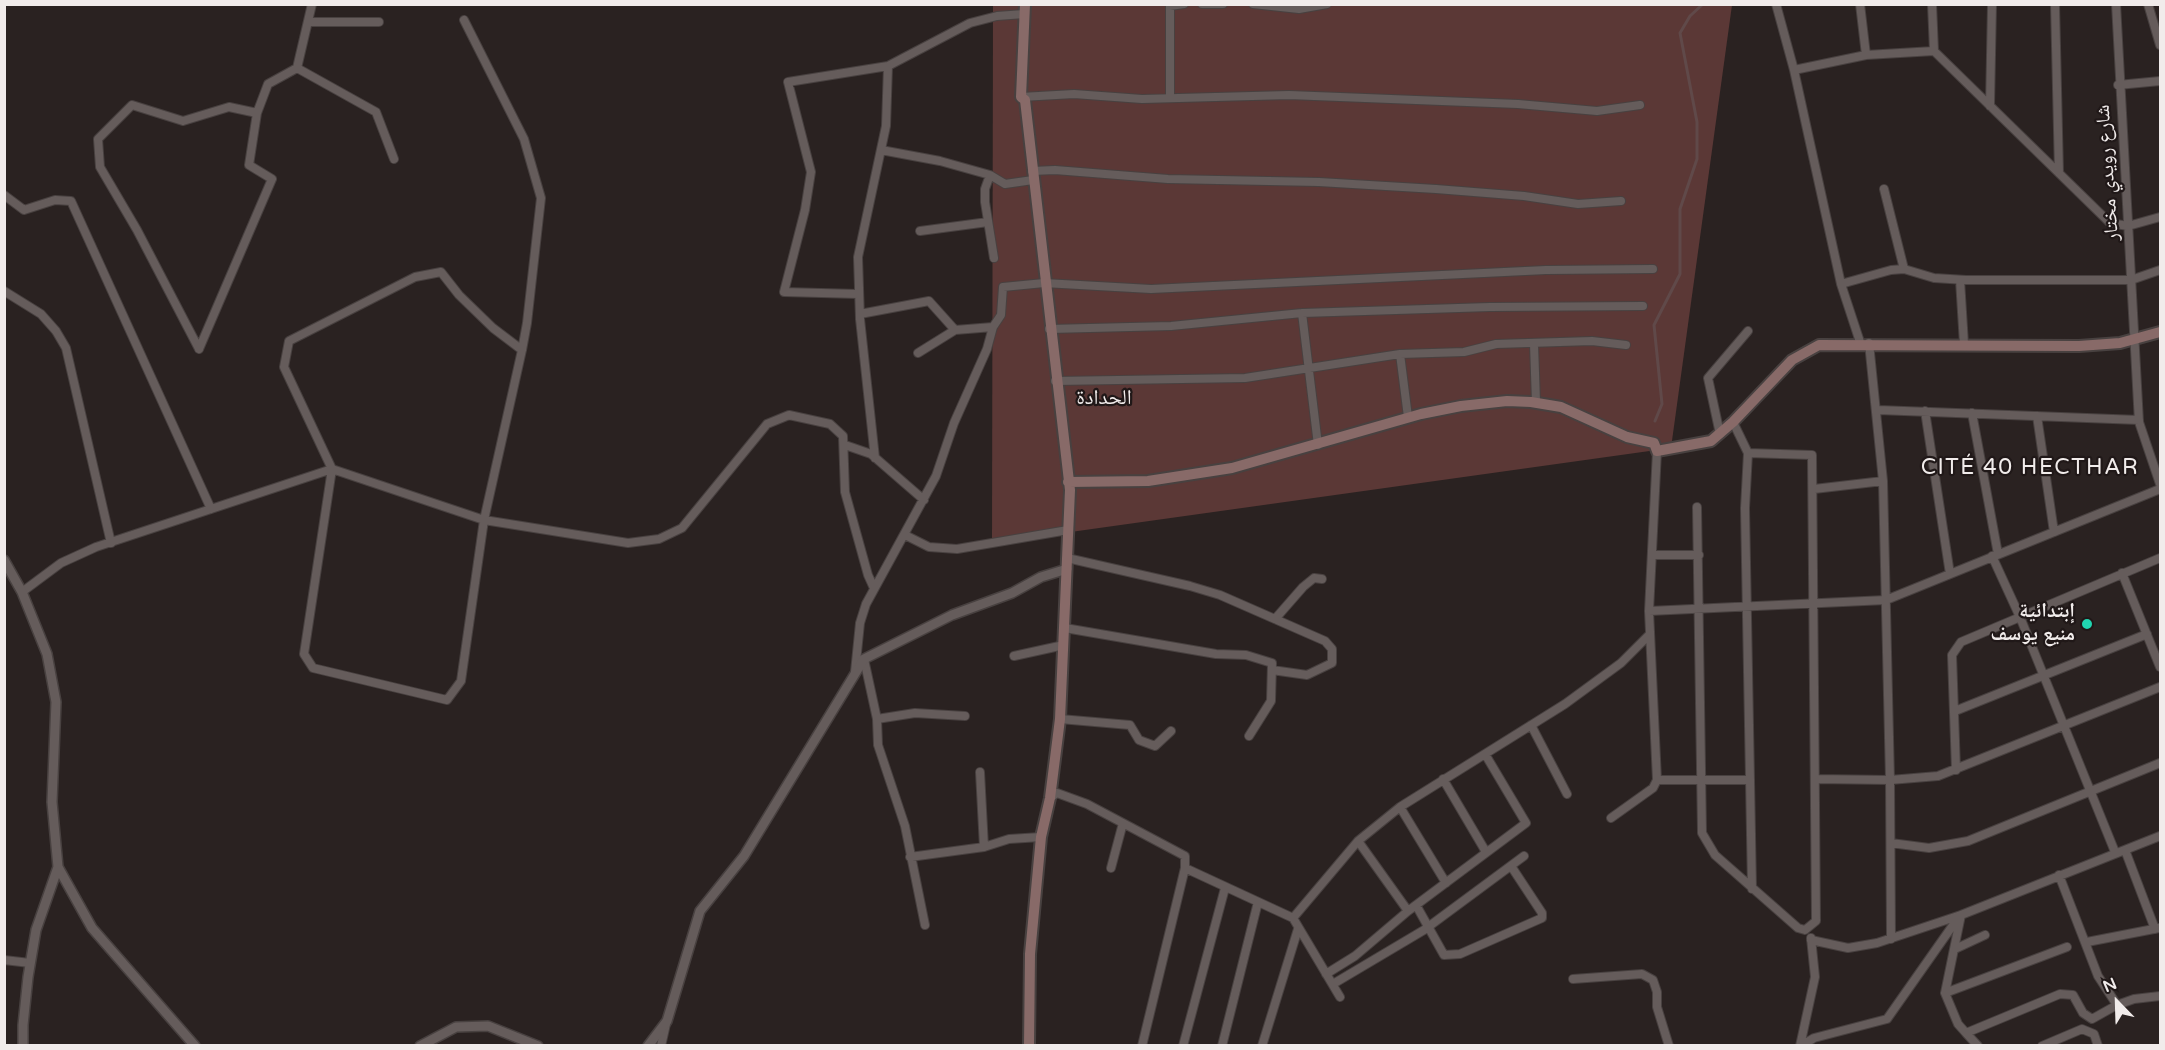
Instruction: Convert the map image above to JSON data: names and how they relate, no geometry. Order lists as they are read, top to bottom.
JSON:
{
  "streets": {
    "street": ["شارع رويدي مختار"]
  },
  "districts": ["الحدادة", "CITÉ 40 HECTHAR"],
  "places": ["إبتدائية منيع يوسف"],
  "north": "top left"
}
